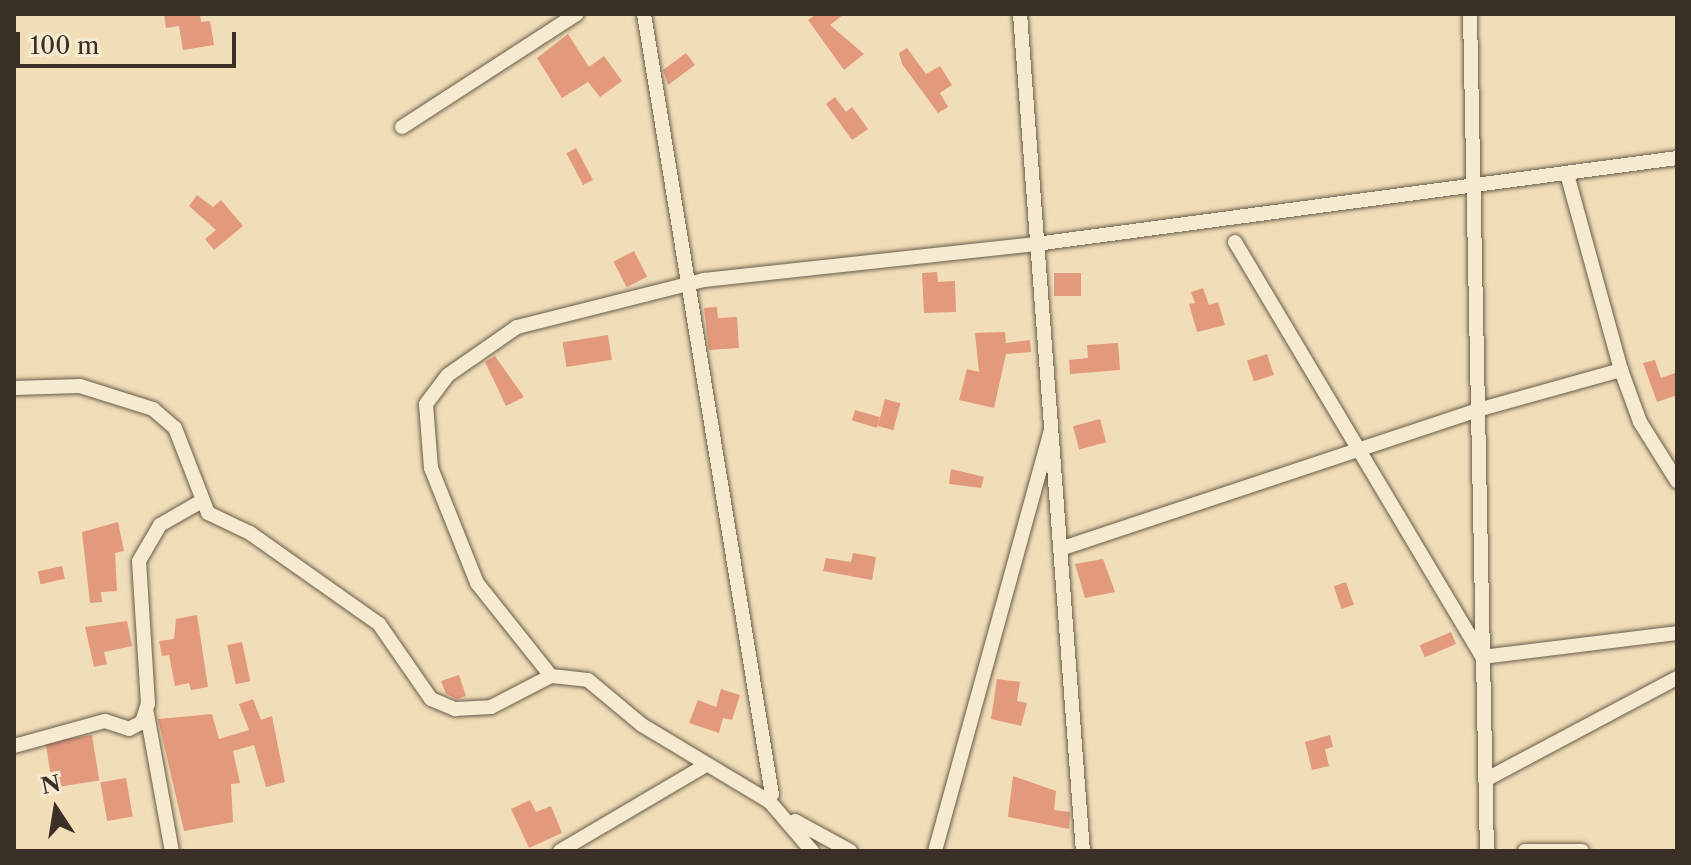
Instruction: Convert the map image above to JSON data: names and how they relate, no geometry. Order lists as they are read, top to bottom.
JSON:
{
  "scale_bar": "100 m",
  "north": "top"
}
